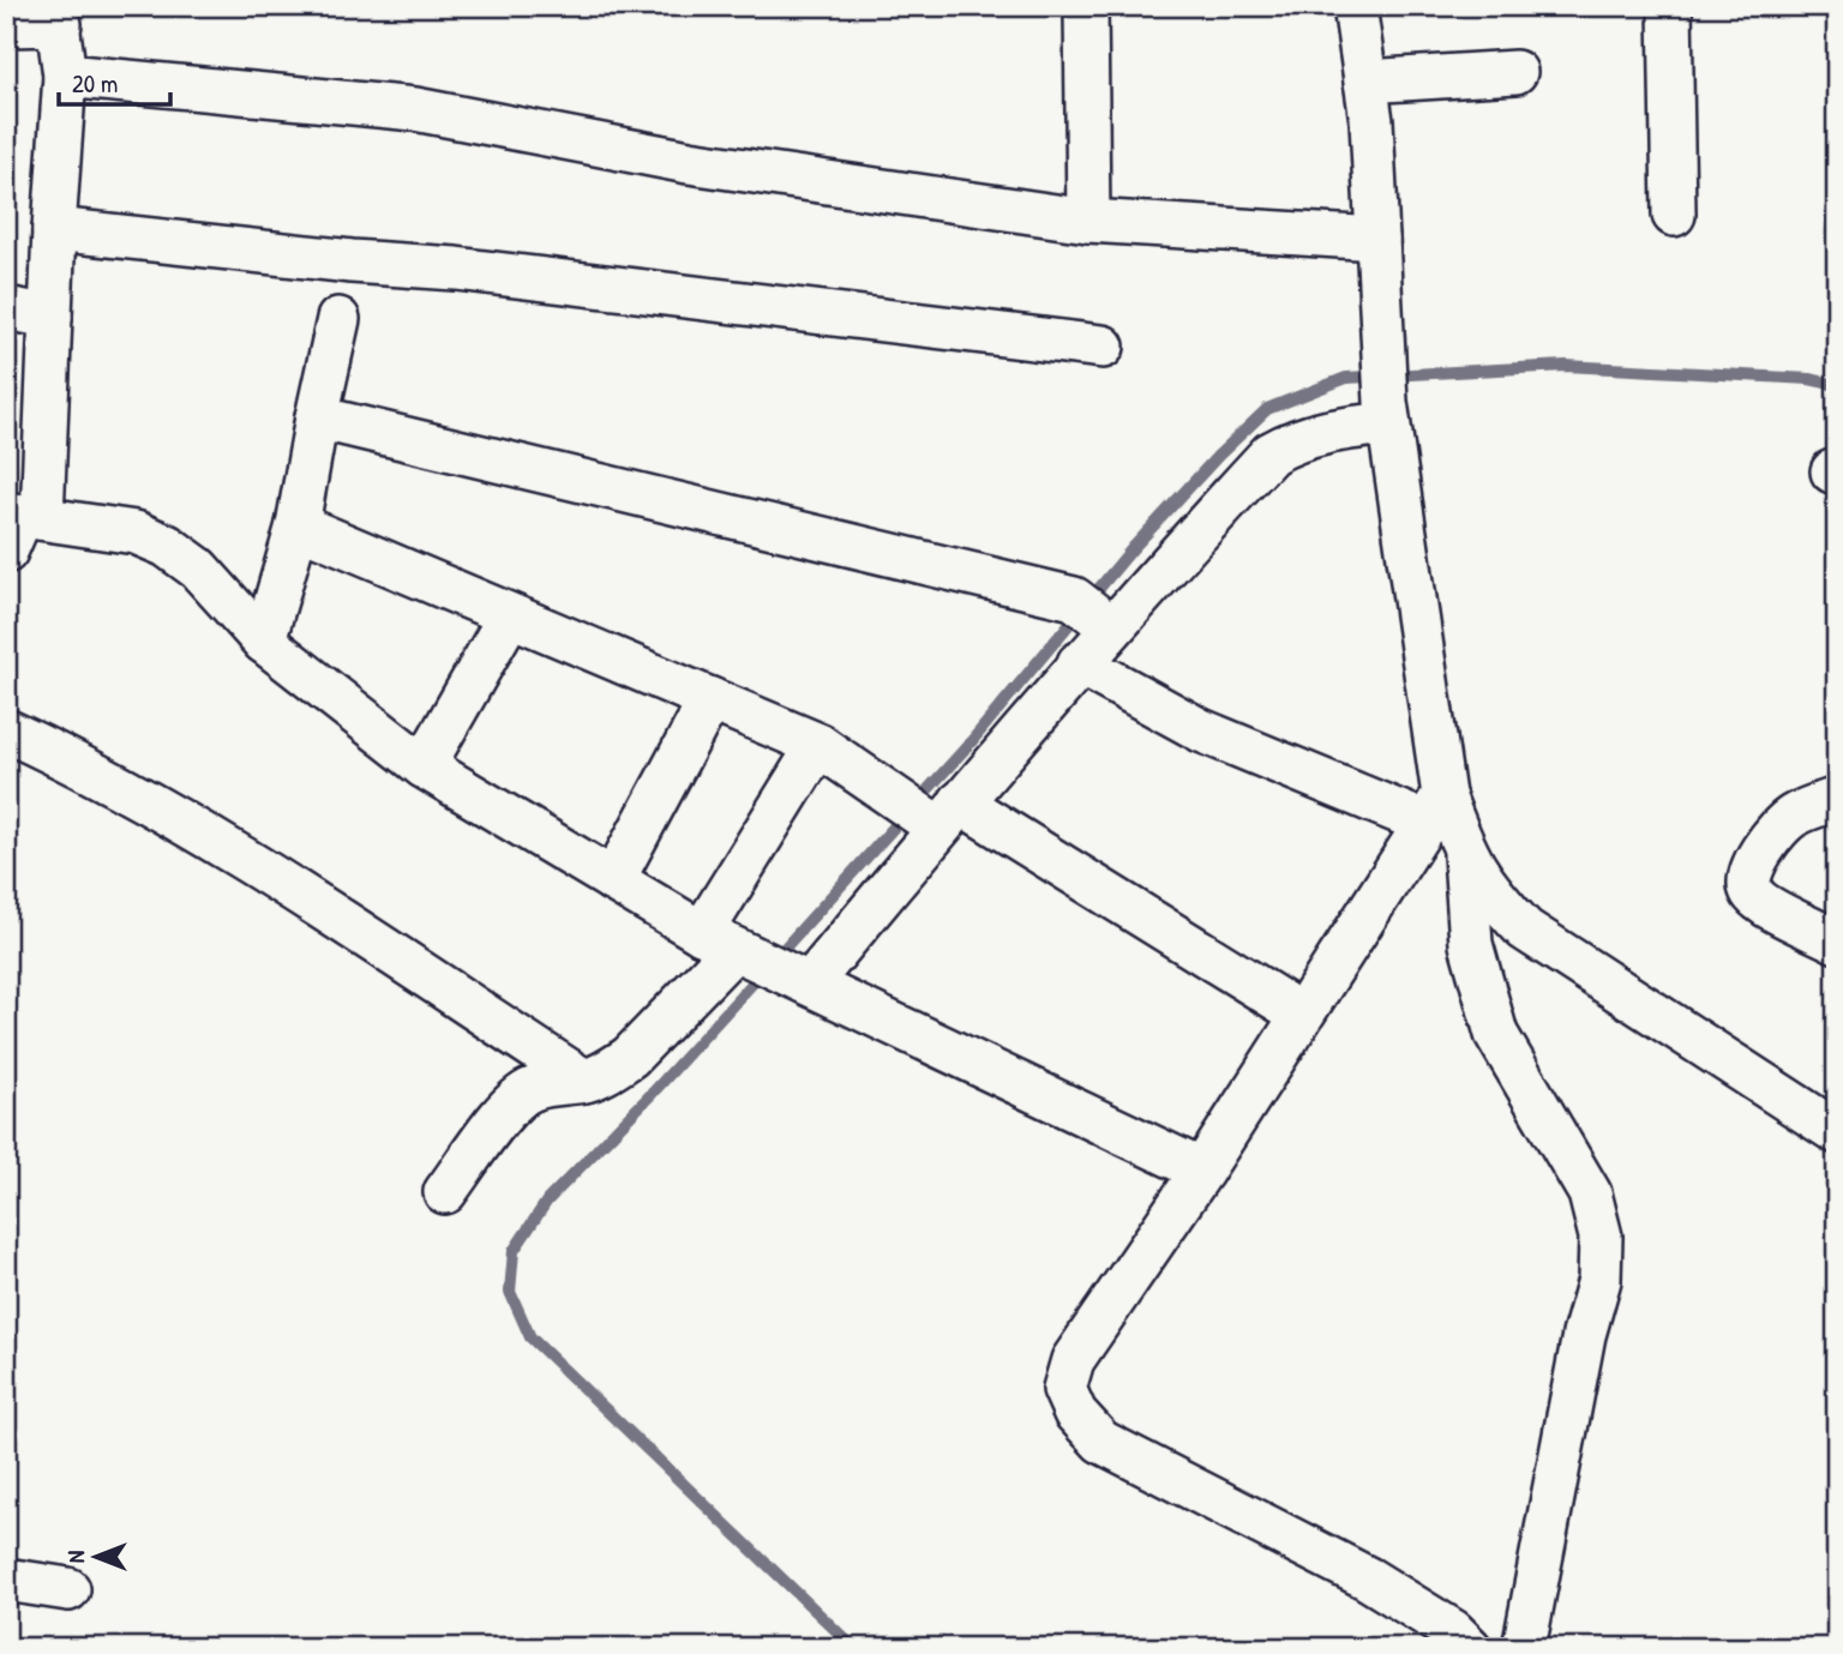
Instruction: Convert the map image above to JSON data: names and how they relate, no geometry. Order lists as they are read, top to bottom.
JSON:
{
  "scale_bar": "20 m",
  "north": "left"
}
